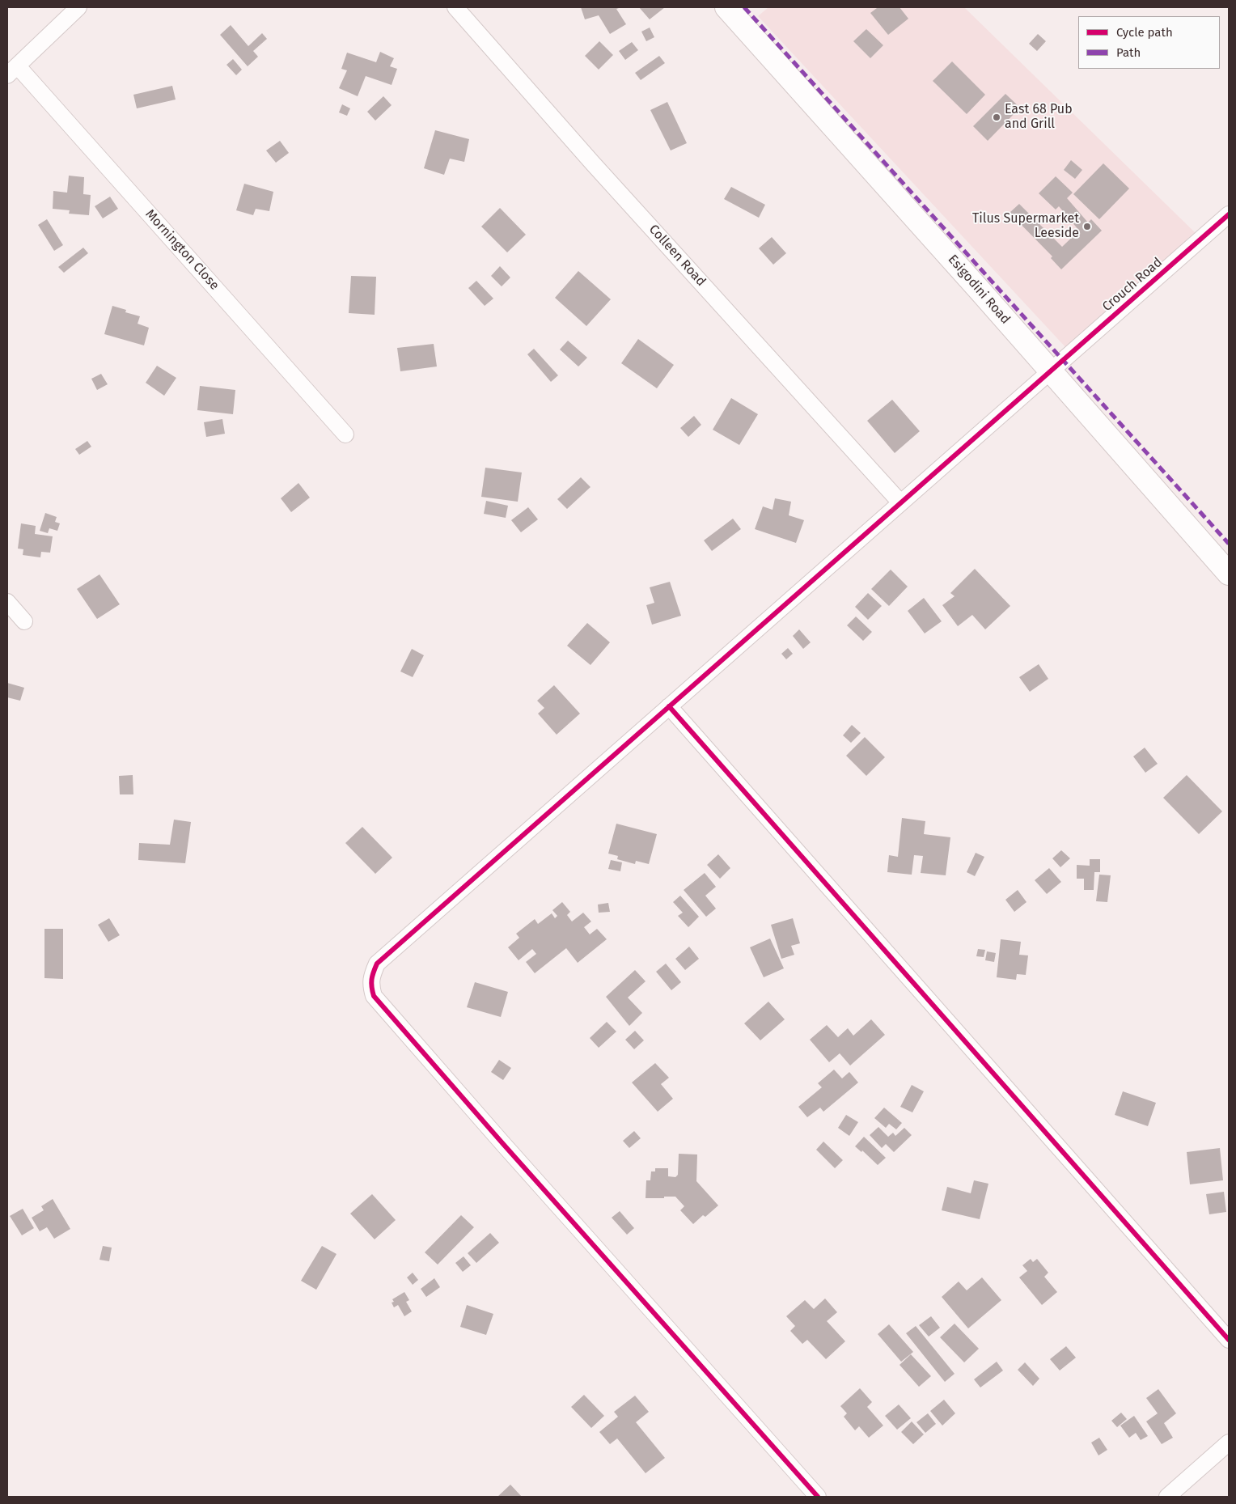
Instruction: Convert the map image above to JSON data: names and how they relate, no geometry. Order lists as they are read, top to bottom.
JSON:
{
  "streets": {
    "main road": ["Esigodini Road"],
    "street": ["Mornington Close", "Colleen Road", "Crouch Road"]
  },
  "crossings": [
    ["Colleen Road", "Crouch Road"],
    ["Crouch Road", "Esigodini Road"]
  ],
  "places": ["East 68 Pub and Grill", "Tilus Supermarket Leeside"],
  "legend": ["Cycle path", "Path"]
}
